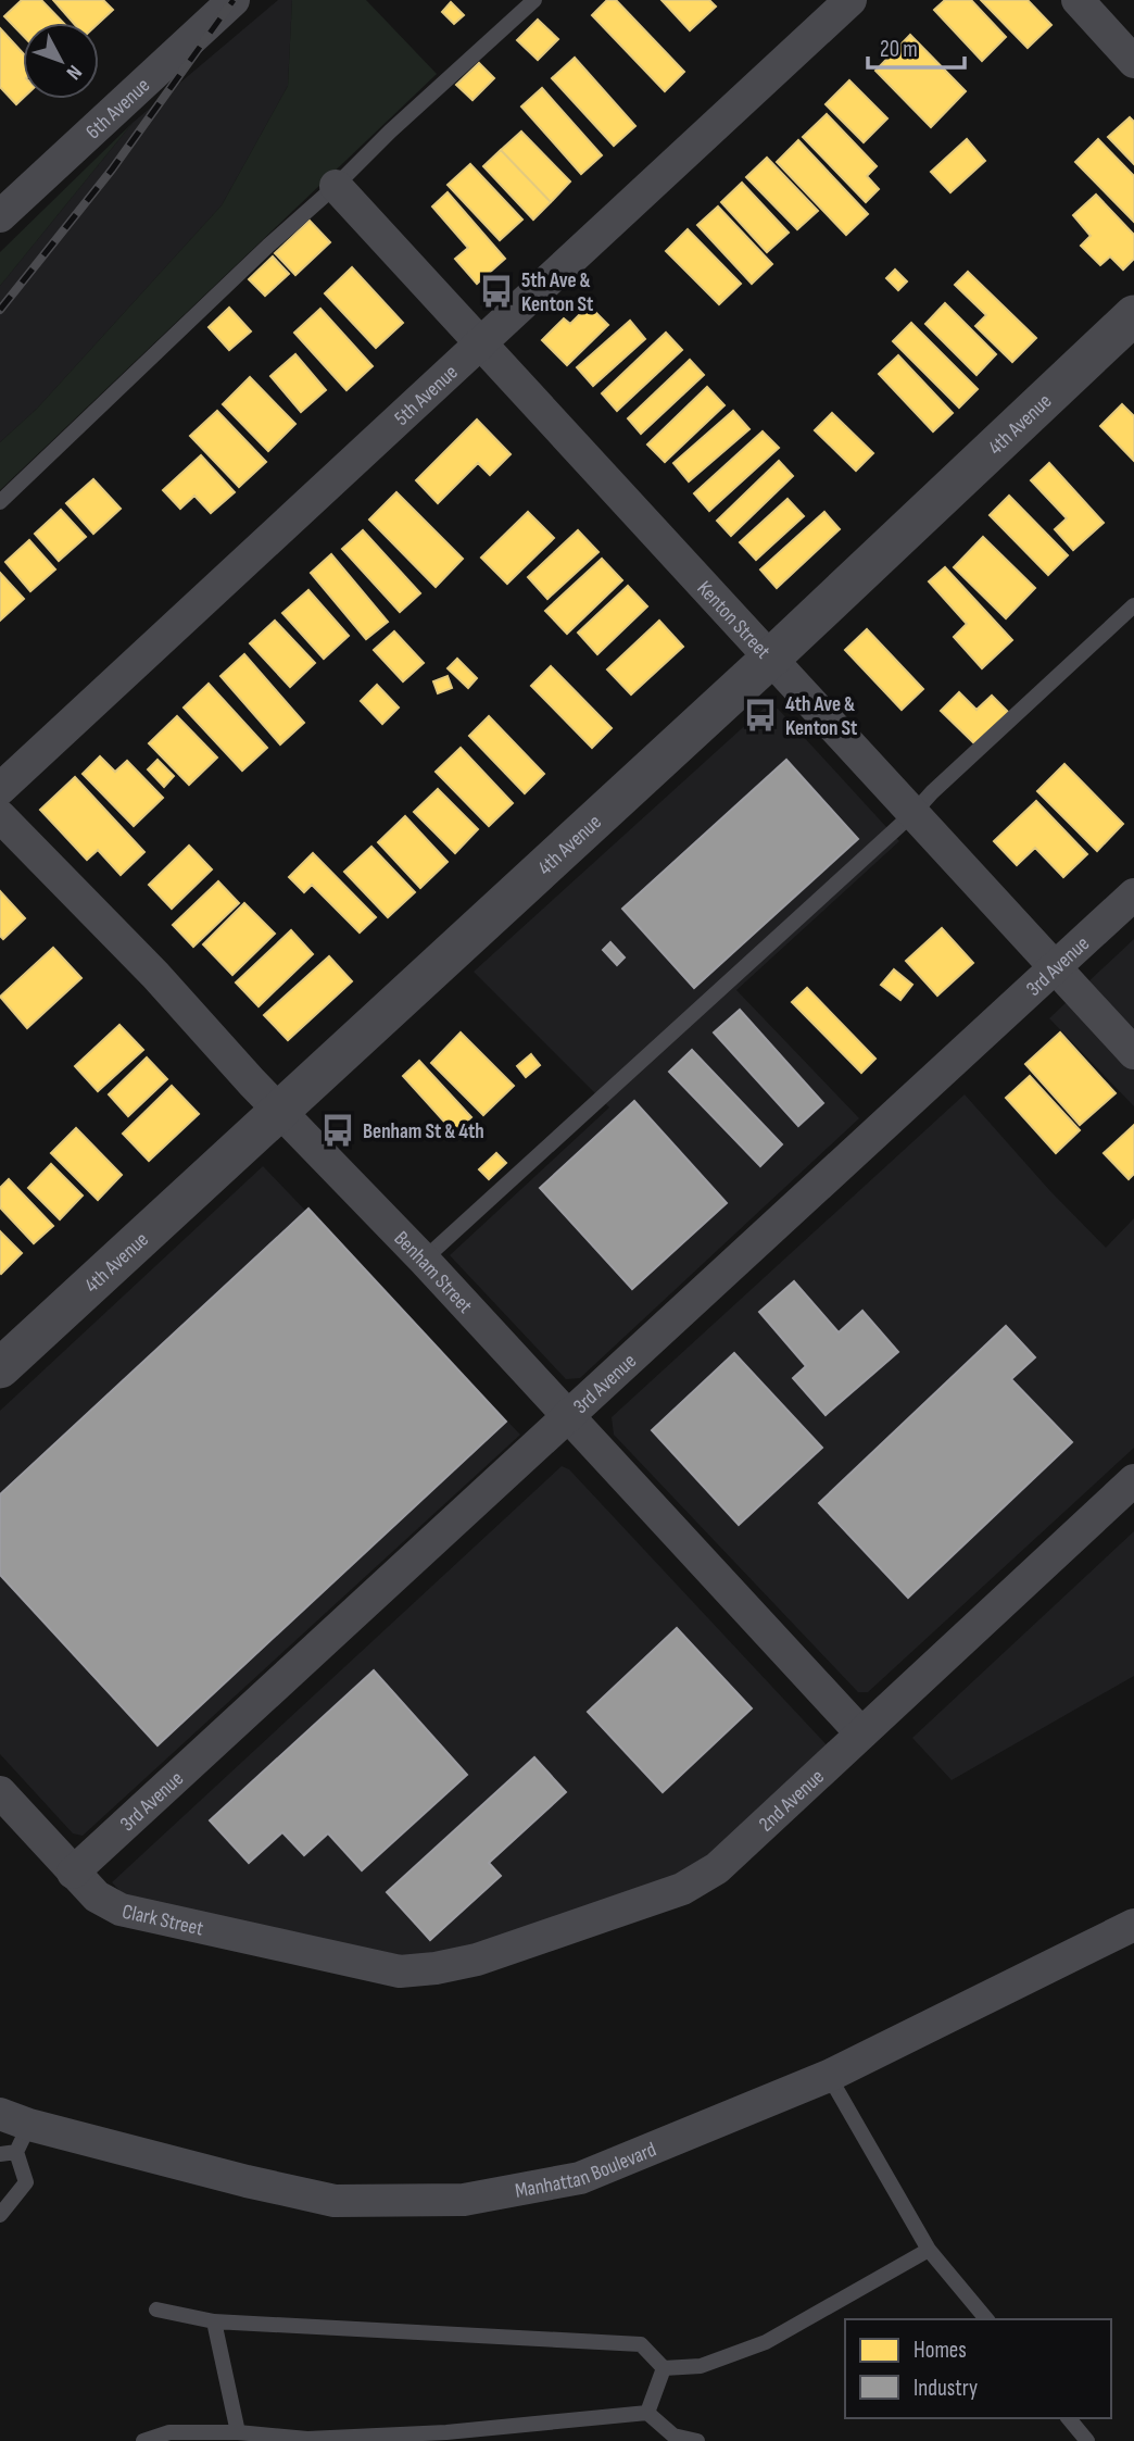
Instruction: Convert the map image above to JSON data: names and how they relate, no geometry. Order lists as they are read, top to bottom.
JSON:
{
  "streets": {
    "street": [
      "6th Avenue",
      "5th Avenue",
      "4th Avenue",
      "Kenton Street",
      "3rd Avenue",
      "Benham Street",
      "2nd Avenue",
      "Clark Street",
      "Manhattan Boulevard"
    ]
  },
  "crossings": [
    ["5th Avenue", "Kenton Street"],
    ["4th Avenue", "Kenton Street"],
    ["4th Avenue", "Benham Street"],
    ["Kenton Street", "3rd Avenue"],
    ["3rd Avenue", "Benham Street"],
    ["3rd Avenue", "Clark Street"],
    ["Benham Street", "2nd Avenue"],
    ["2nd Avenue", "Clark Street"]
  ],
  "places": {
    "bus stop": ["5th Ave & Kenton St", "4th Ave & Kenton St", "Benham St & 4th"]
  },
  "legend": ["Homes", "Industry"],
  "scale_bar": "20 m",
  "north": "bottom right"
}
